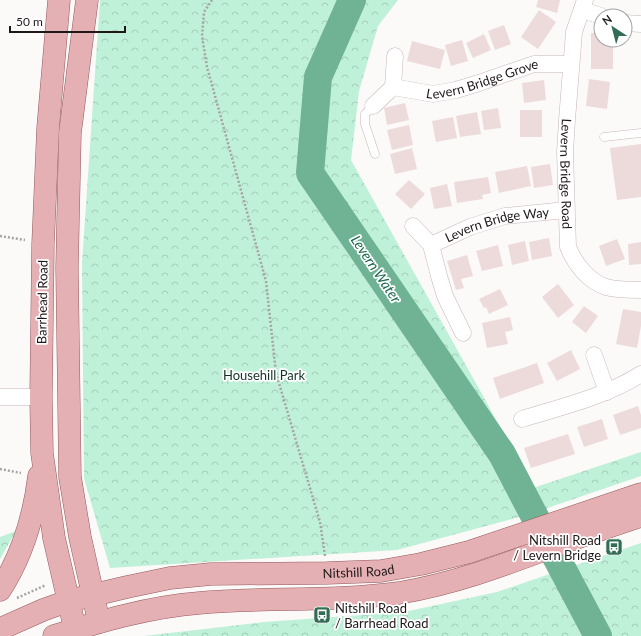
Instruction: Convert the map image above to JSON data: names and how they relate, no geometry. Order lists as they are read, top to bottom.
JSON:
{
  "streets": {
    "main road": ["Barrhead Road", "Nitshill Road"],
    "street": ["Levern Bridge Grove", "Levern Bridge Road", "Levern Bridge Way"]
  },
  "crossings": [
    ["Levern Bridge Grove", "Levern Bridge Road"],
    ["Levern Bridge Road", "Levern Bridge Way"],
    ["Barrhead Road", "Nitshill Road"]
  ],
  "water": ["Levern Water"],
  "parks": ["Househill Park"],
  "places": {
    "bus stop": ["Nitshill Road / Levern Bridge", "Nitshill Road / Barrhead Road"]
  },
  "scale_bar": "50 m",
  "north": "top left"
}
